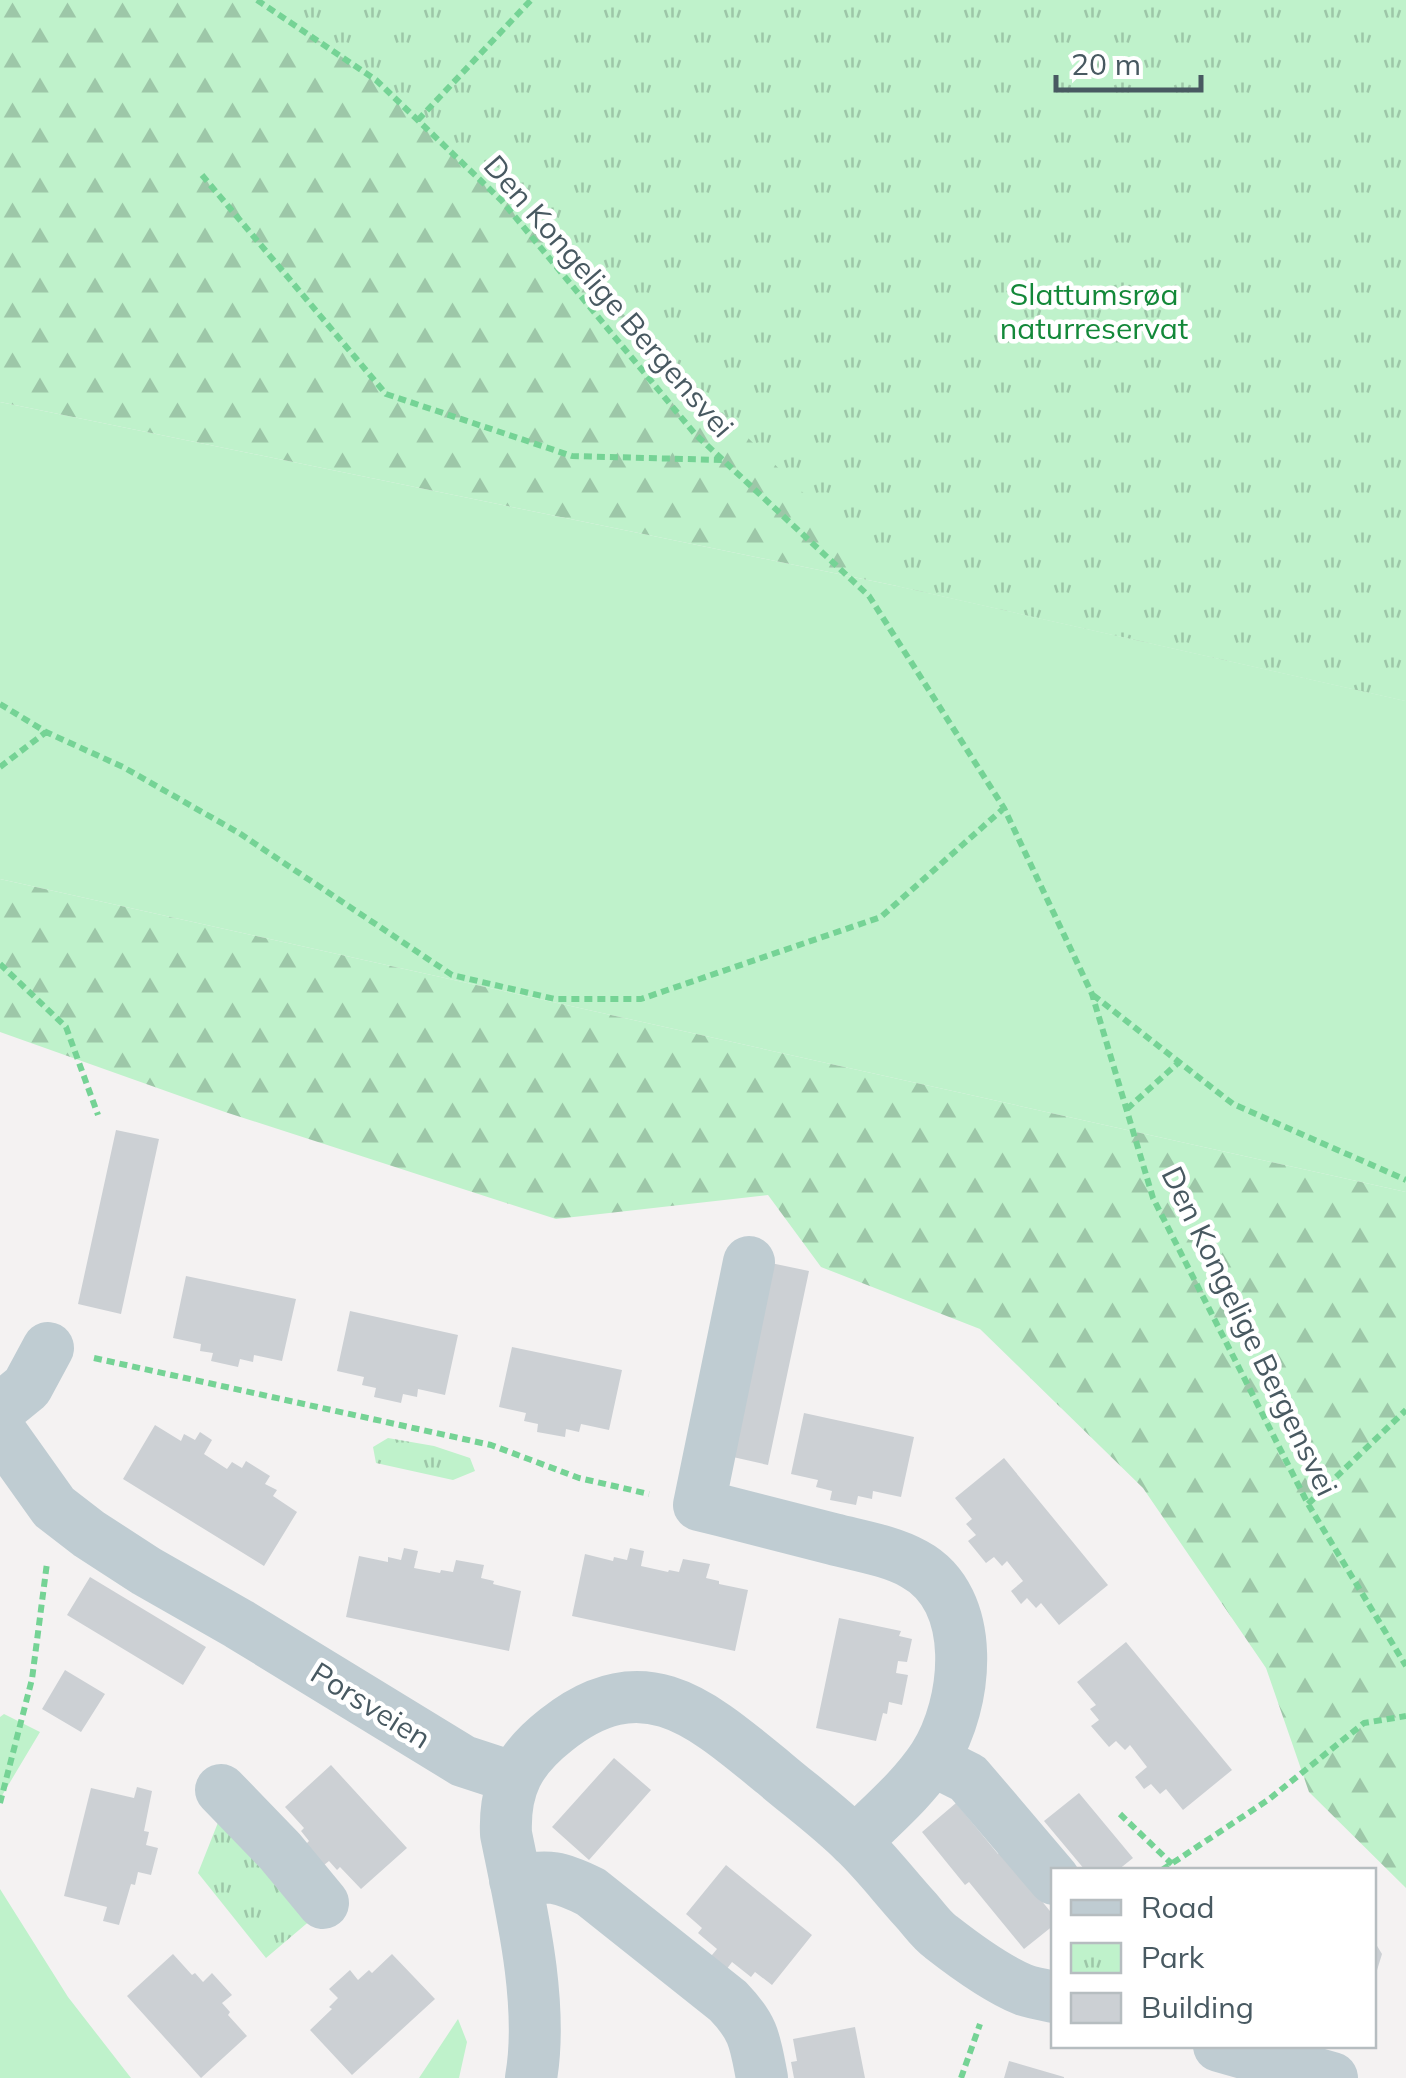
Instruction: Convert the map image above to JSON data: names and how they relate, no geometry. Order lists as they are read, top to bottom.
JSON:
{
  "streets": {
    "street": ["Porsveien"],
    "path": ["Den Kongelige Bergensvei"]
  },
  "parks": ["Slattumsrøa naturreservat"],
  "legend": ["Road", "Park", "Building"],
  "scale_bar": "20 m"
}
